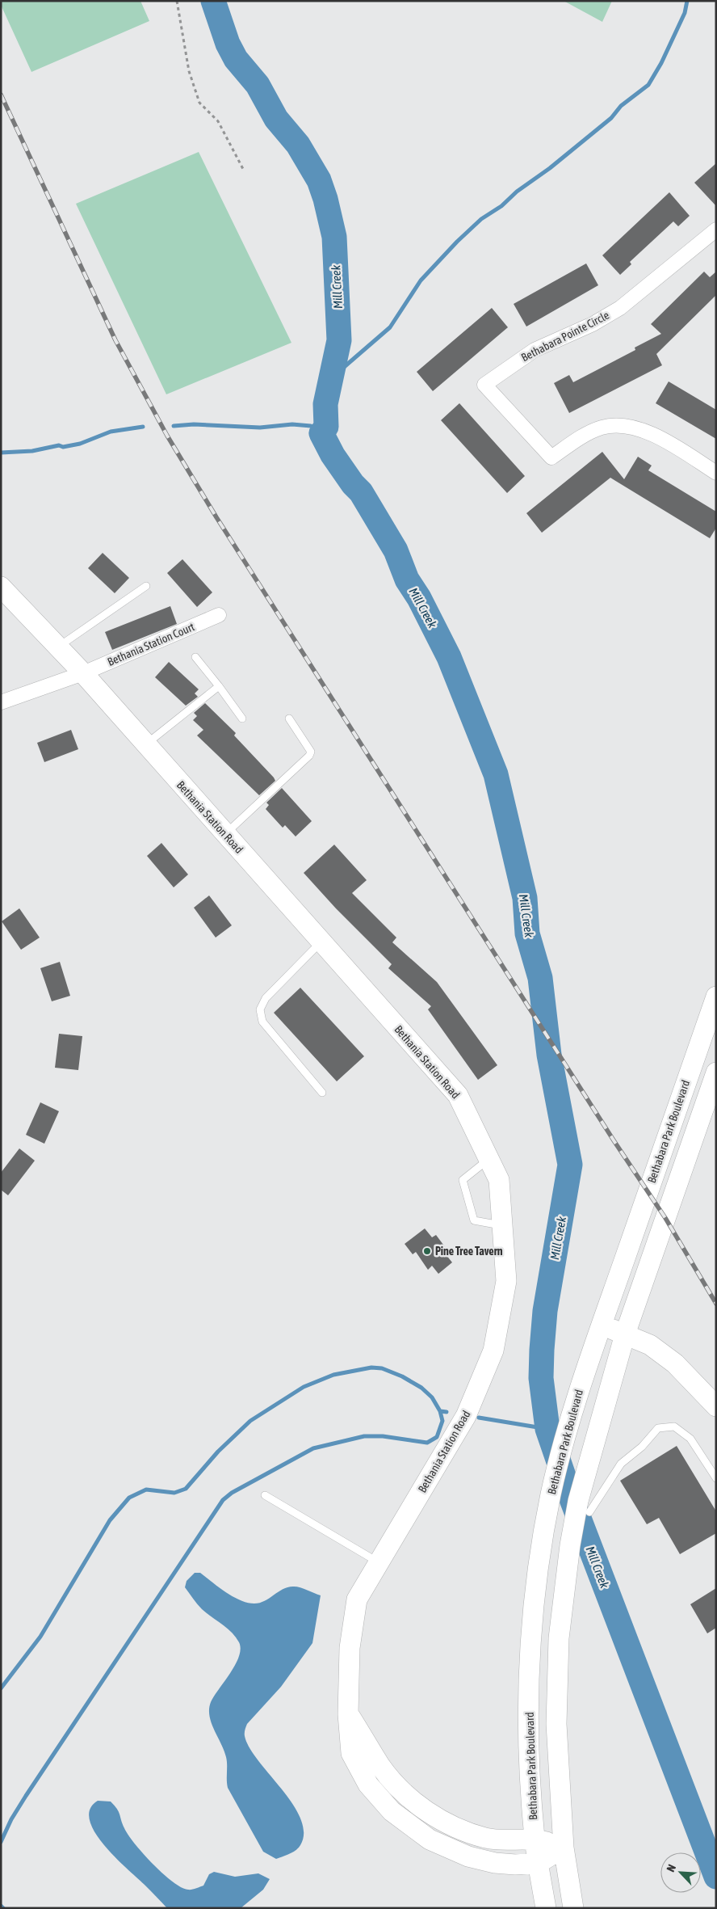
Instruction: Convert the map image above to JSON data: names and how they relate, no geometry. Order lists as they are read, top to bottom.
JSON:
{
  "streets": {
    "street": [
      "Bethabara Pointe Circle",
      "Bethania Station Court",
      "Bethania Station Road",
      "Bethabara Park Boulevard"
    ]
  },
  "crossings": [
    ["Bethania Station Court", "Bethania Station Road"],
    ["Bethania Station Road", "Bethabara Park Boulevard"]
  ],
  "water": ["Mill Creek"],
  "places": ["Pine Tree Tavern"],
  "north": "top left"
}
